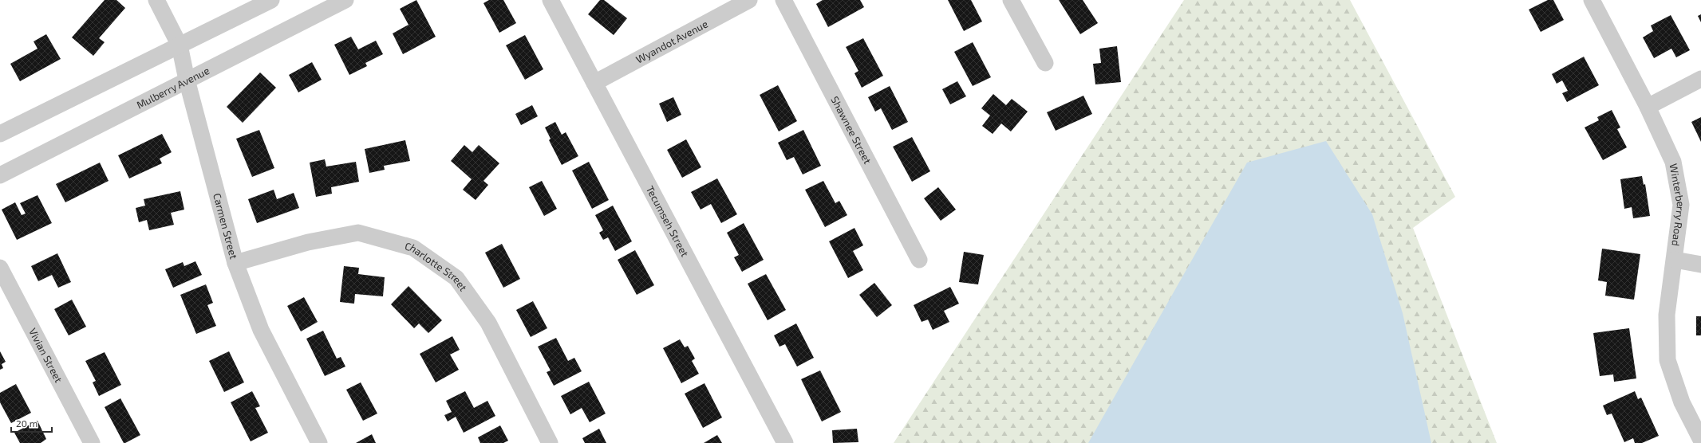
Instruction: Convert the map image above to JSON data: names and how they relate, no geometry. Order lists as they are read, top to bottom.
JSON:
{
  "streets": {
    "street": [
      "Wyandot Avenue",
      "Mulberry Avenue",
      "Shawnee Street",
      "Winterberry Road",
      "Tecumseh Street",
      "Carmen Street",
      "Charlotte Street",
      "Vivian Street"
    ]
  },
  "crossings": [
    ["Wyandot Avenue", "Tecumseh Street"],
    ["Mulberry Avenue", "Carmen Street"],
    ["Carmen Street", "Charlotte Street"]
  ],
  "scale_bar": "20 m"
}
